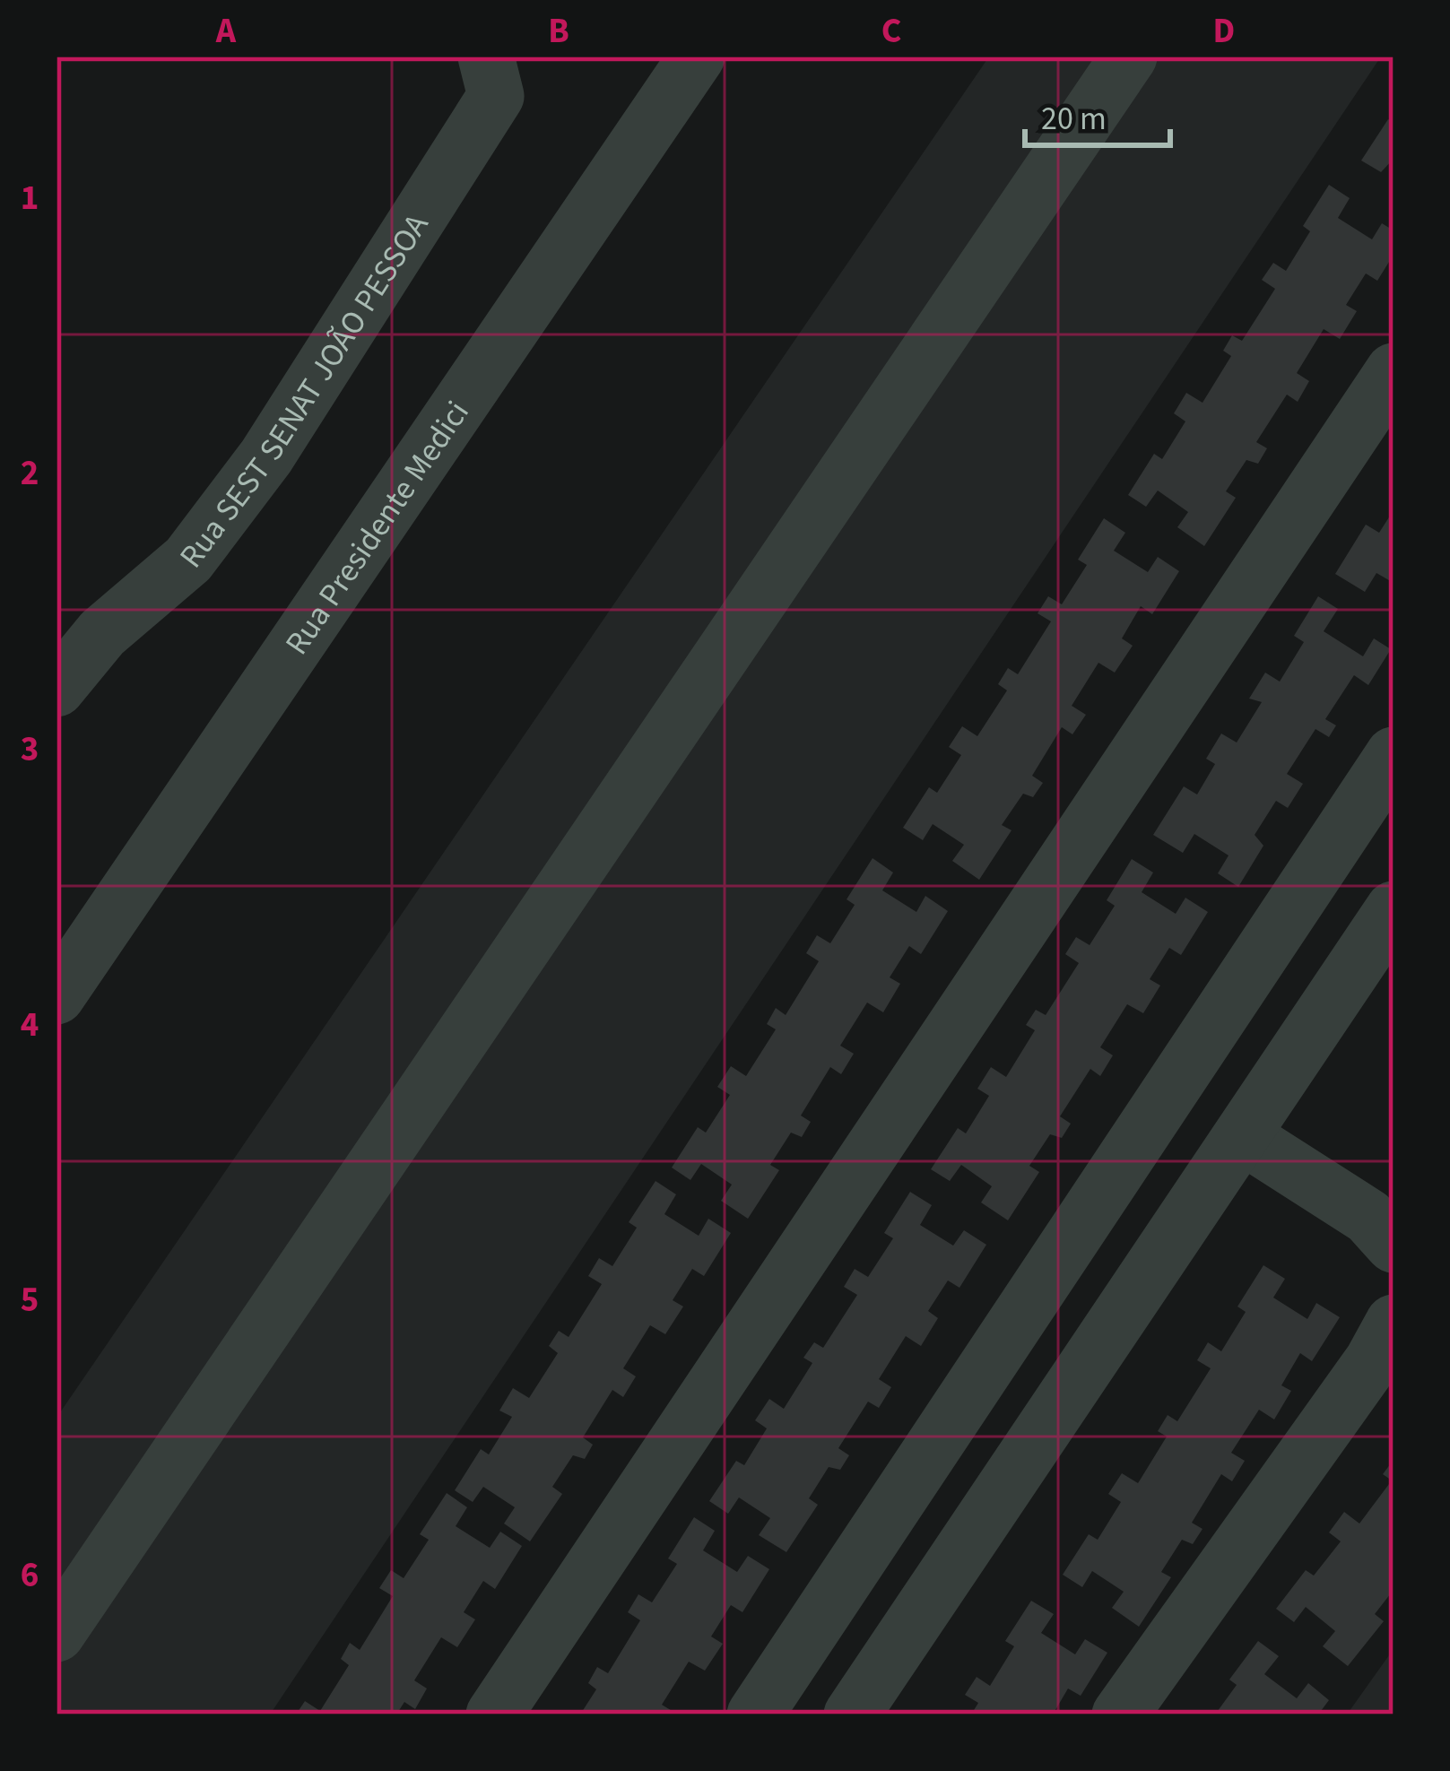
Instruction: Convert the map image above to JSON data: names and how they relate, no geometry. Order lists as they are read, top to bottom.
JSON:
{
  "streets": {
    "street": ["Rua SEST SENAT JOÃO PESSOA", "Rua Presidente Medici"]
  },
  "scale_bar": "20 m",
  "grid": {
    "columns": [
      "A",
      "B",
      "C",
      "D"
    ],
    "rows": [
      "1",
      "2",
      "3",
      "4",
      "5",
      "6"
    ]
  }
}
